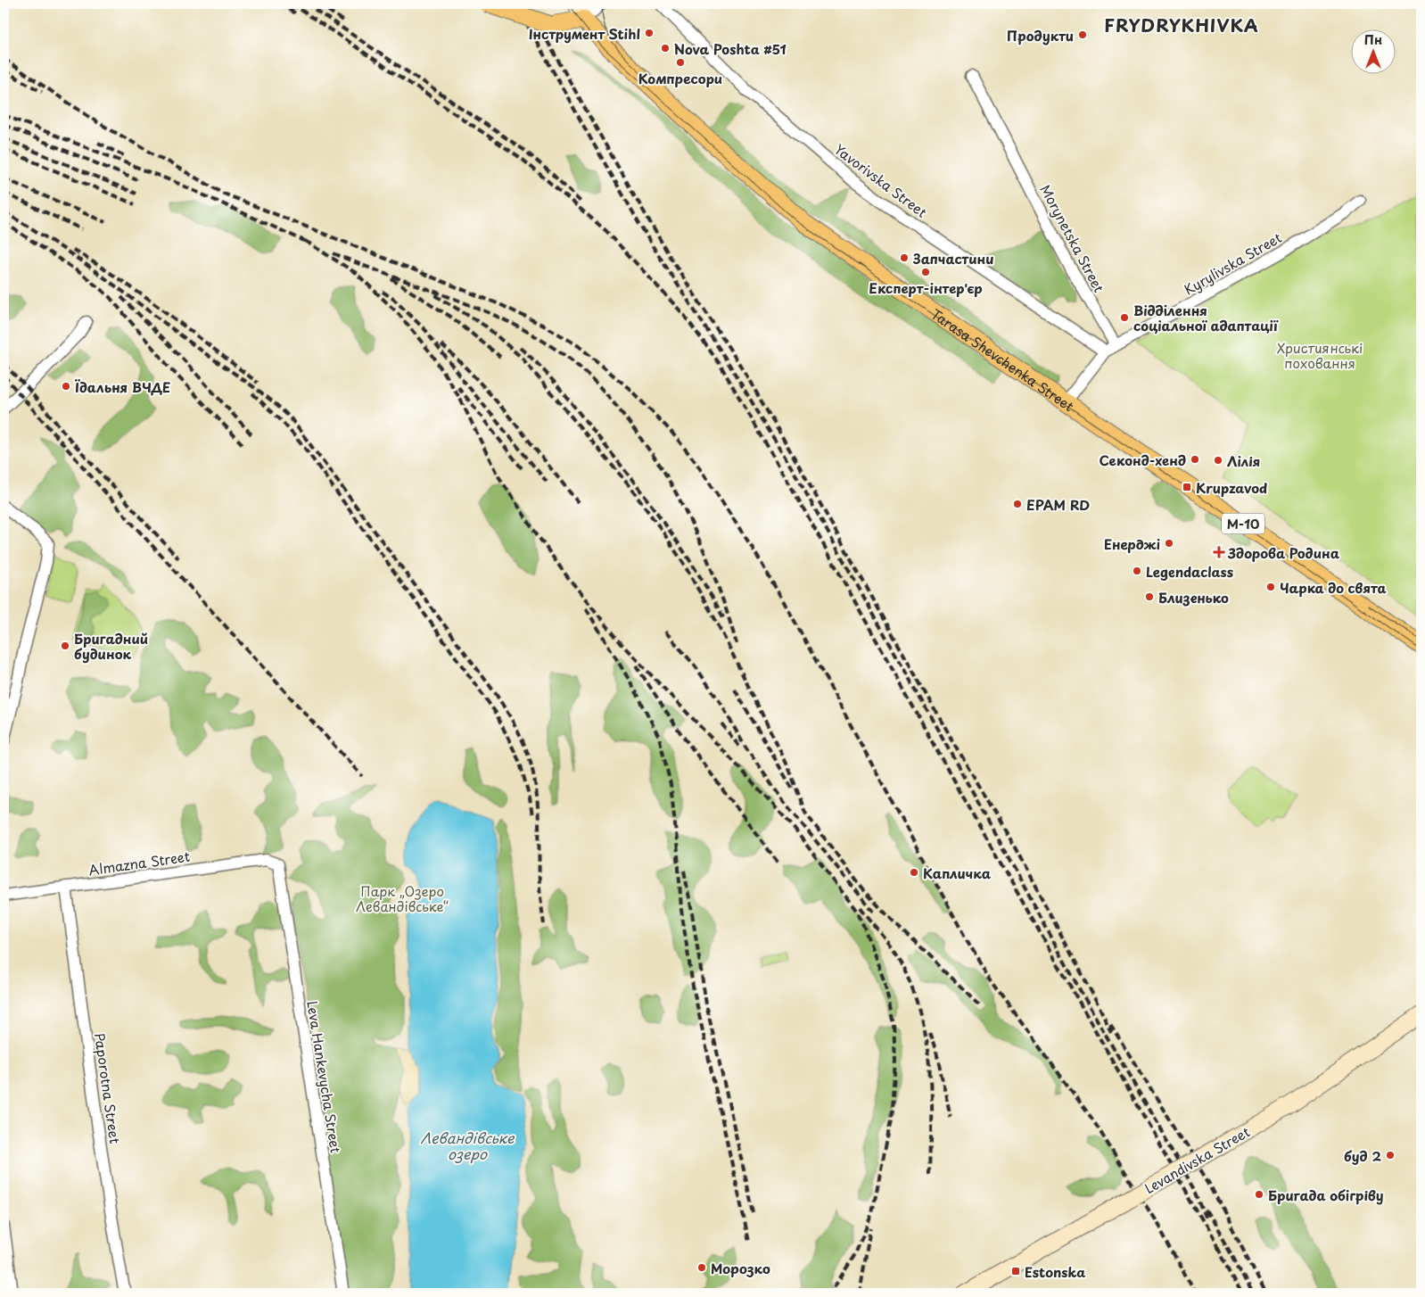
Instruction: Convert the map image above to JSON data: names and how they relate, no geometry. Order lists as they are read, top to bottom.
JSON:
{
  "streets": {
    "main road": ["Tarasa Shevchenka Street", "М-10", "Levandivska Street"],
    "street": [
      "Yavorivska Street",
      "Morynetska Street",
      "Kyrylivska Street",
      "Almazna Street",
      "Leva Hankevycha Street",
      "Paporotna Street"
    ]
  },
  "crossings": [
    ["Morynetska Street", "Kyrylivska Street"],
    ["Almazna Street", "Leva Hankevycha Street"],
    ["Almazna Street", "Paporotna Street"]
  ],
  "districts": ["FRYDRYKHIVKA"],
  "water": ["Левандівське озеро"],
  "parks": ["Християнські поховання", "Парк „Озеро Левандівське“"],
  "places": {
    "other": [
      "Інструмент Stihl",
      "Продукти",
      "Nova Poshta #51",
      "Компресори",
      "Запчастини",
      "Експерт-інтер'єр",
      "Відділення соціальної адаптації",
      "Їдальня ВЧДЕ",
      "Секонд-хенд",
      "Лілія",
      "EPAM RD",
      "Енерджі",
      "Legendaclass",
      "Чарка до свята",
      "Близенько",
      "Бригадний будинок",
      "Капличка",
      "буд 2",
      "Бригада обігріву",
      "Морозко"
    ],
    "transit": ["Krupzavod", "Estonska"],
    "health": ["Здорова Родина"]
  },
  "north": "top"
}
